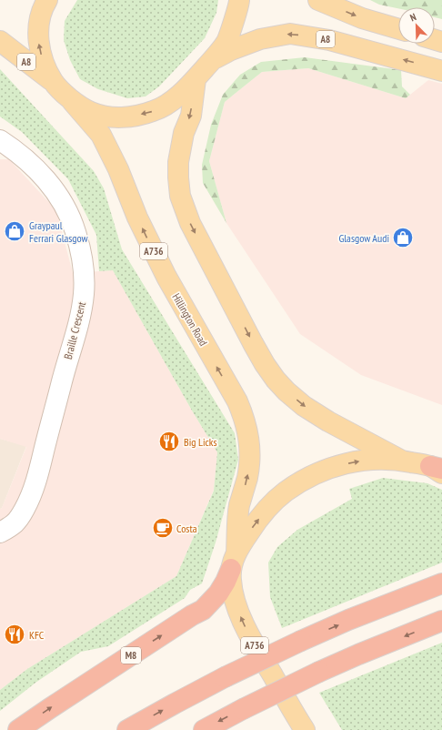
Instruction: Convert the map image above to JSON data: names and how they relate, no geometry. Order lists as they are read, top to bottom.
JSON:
{
  "streets": {
    "highway": ["M8"],
    "main road": ["A8", "A736", "Hillington Road"],
    "street": ["Braille Crescent"]
  },
  "crossings": [
    ["A736", "Hillington Road"],
    ["A736", "M8"],
    ["Hillington Road", "M8"]
  ],
  "one_way": ["Hillington Road"],
  "places": {
    "shop": ["Graypaul Ferrari Glasgow", "Glasgow Audi"],
    "restaurant": ["Big Licks", "KFC"],
    "cafe": ["Costa"]
  },
  "north": "top left"
}
